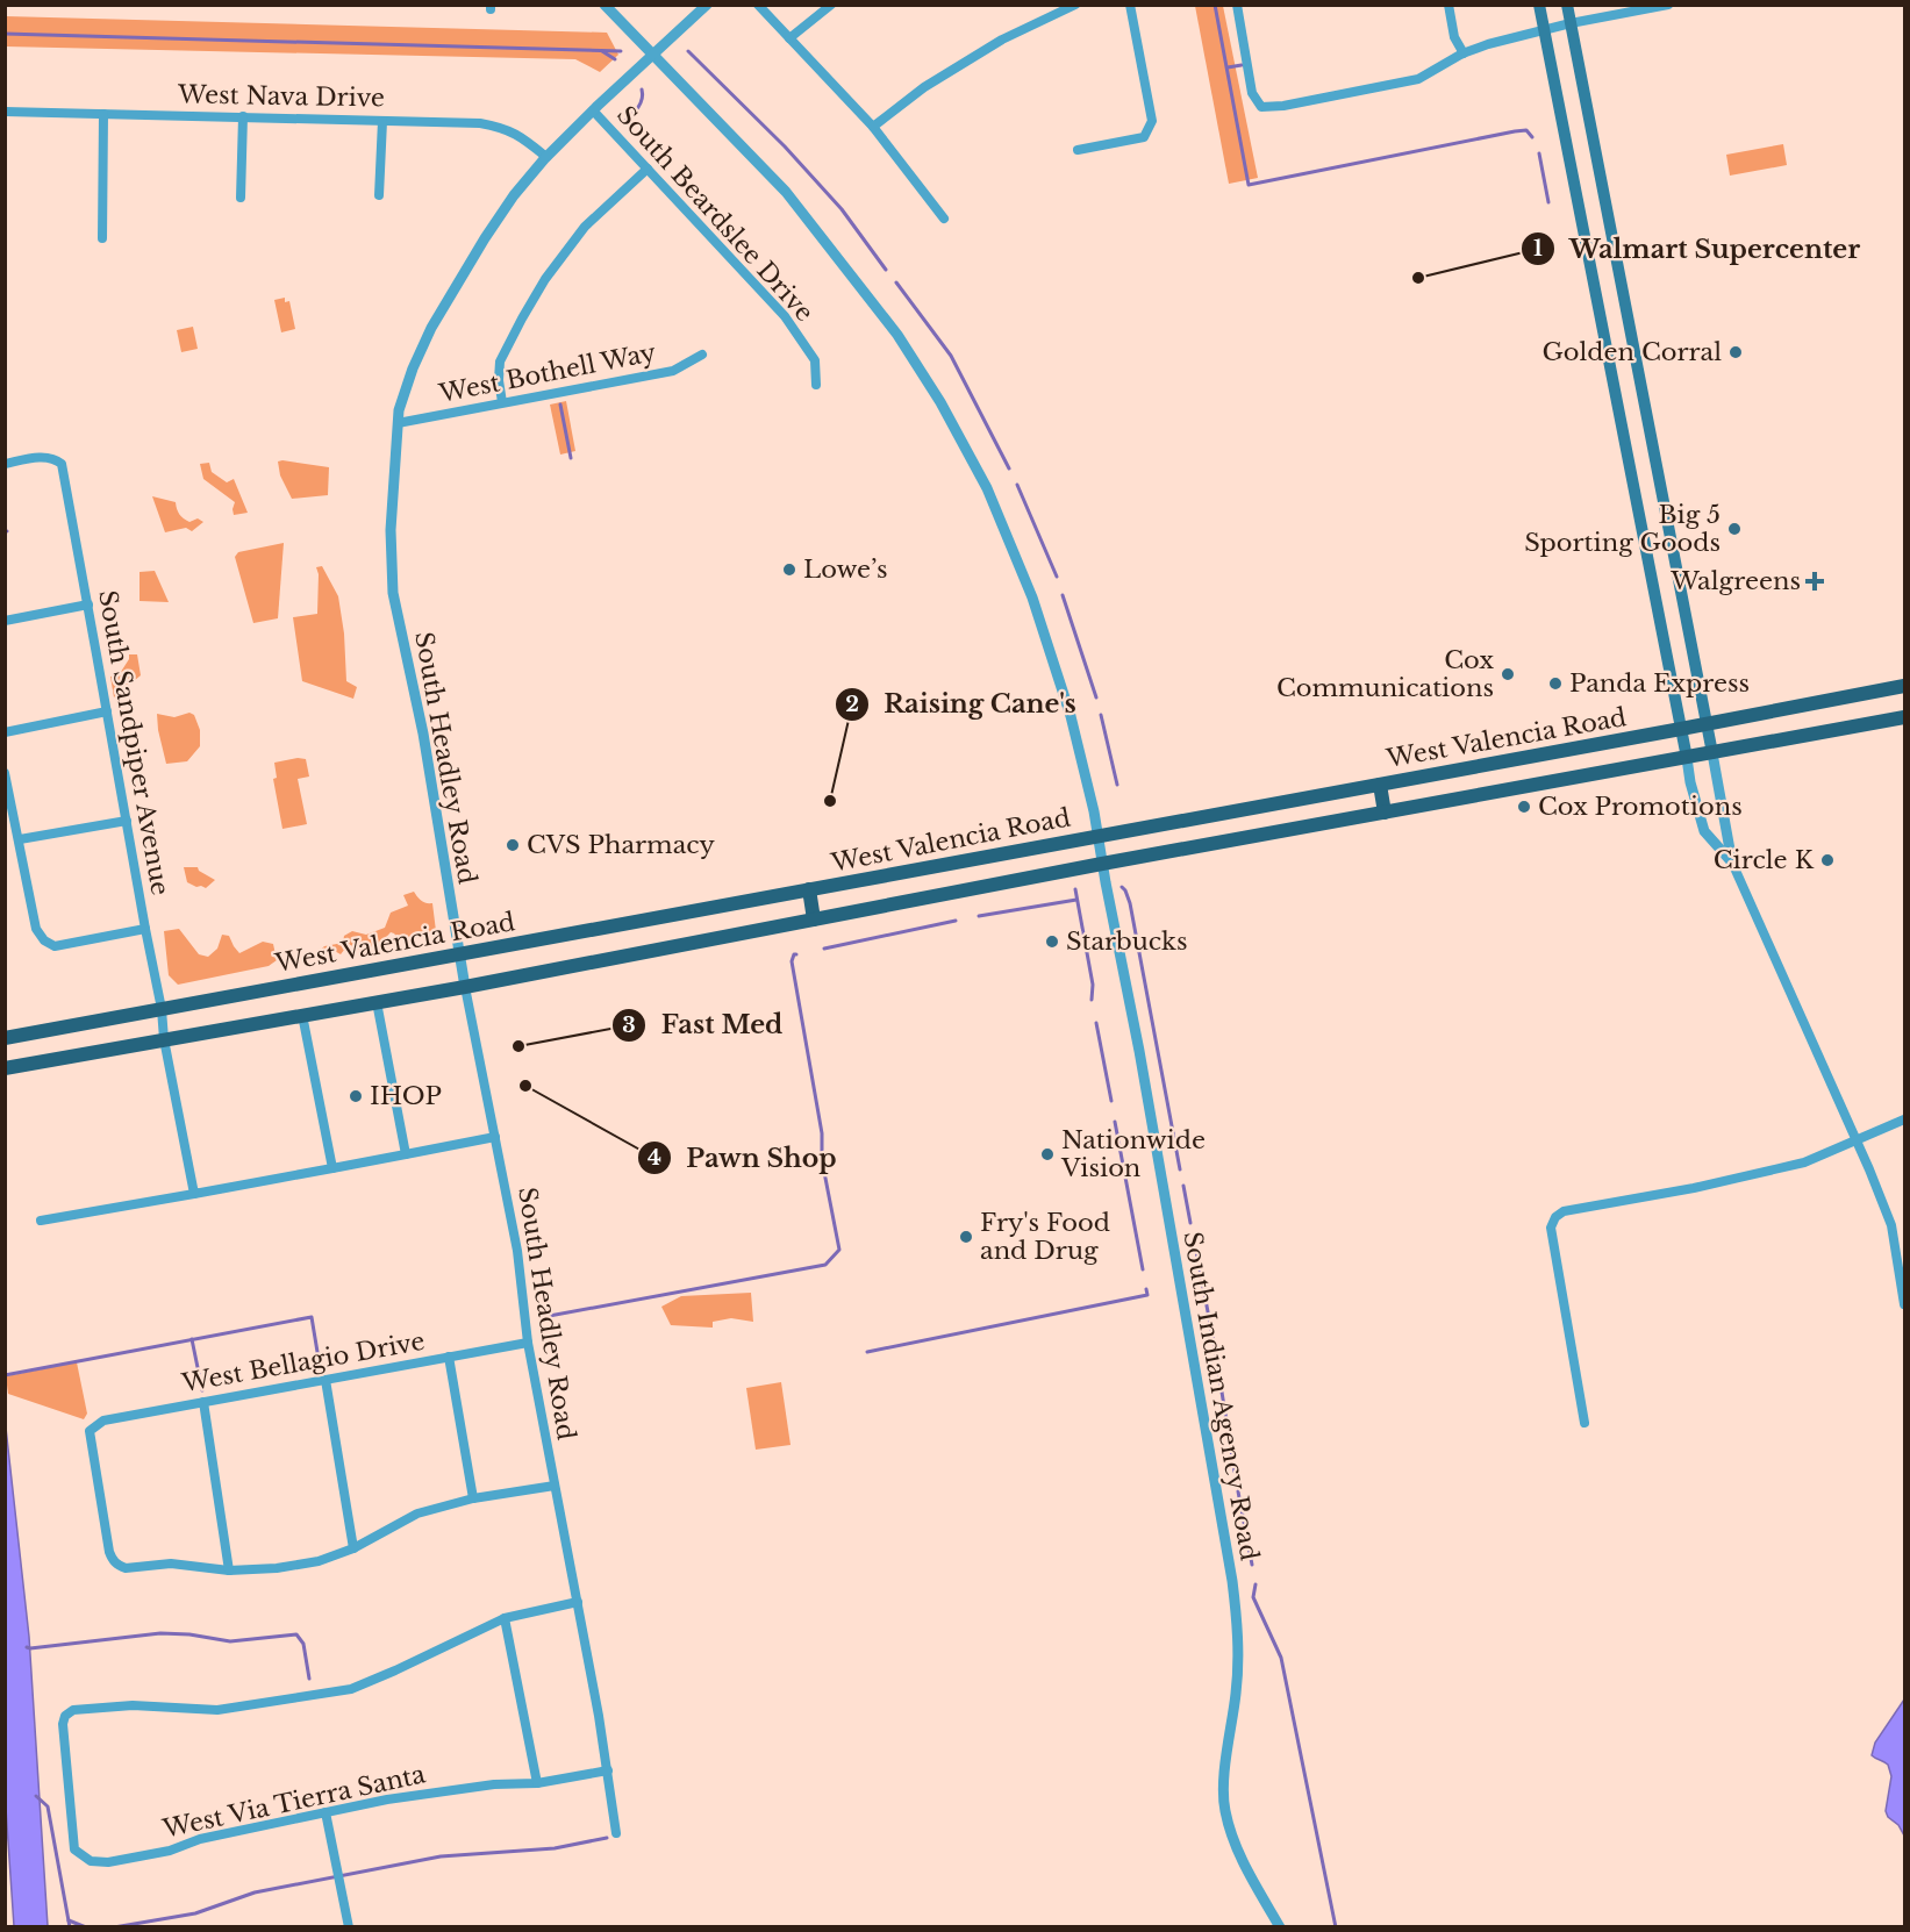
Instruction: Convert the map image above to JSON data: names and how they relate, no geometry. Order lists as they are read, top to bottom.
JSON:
{
  "streets": {
    "main road": ["West Valencia Road"],
    "street": [
      "West Nava Drive",
      "South Beardslee Drive",
      "West Bothell Way",
      "South Sandpiper Avenue",
      "South Headley Road",
      "West Bellagio Drive",
      "South Indian Agency Road",
      "West Via Tierra Santa"
    ]
  },
  "crossings": [
    ["West Nava Drive", "South Headley Road"],
    ["South Beardslee Drive", "South Headley Road"],
    ["West Bothell Way", "South Headley Road"],
    ["West Valencia Road", "South Sandpiper Avenue"],
    ["West Valencia Road", "South Headley Road"],
    ["West Valencia Road", "South Indian Agency Road"],
    ["South Headley Road", "West Bellagio Drive"],
    ["South Headley Road", "South Indian Agency Road"],
    ["South Headley Road", "West Via Tierra Santa"]
  ],
  "places": {
    "other": [
      "Walmart Supercenter",
      "Golden Corral",
      "Big 5 Sporting Goods",
      "Lowe’s",
      "Cox Communications",
      "Panda Express",
      "Raising Cane's",
      "Cox Promotions",
      "CVS Pharmacy",
      "Circle K",
      "Starbucks",
      "Fast Med",
      "Pawn Shop",
      "IHOP",
      "Nationwide Vision",
      "Fry's Food and Drug"
    ],
    "health": ["Walgreens"]
  }
}
